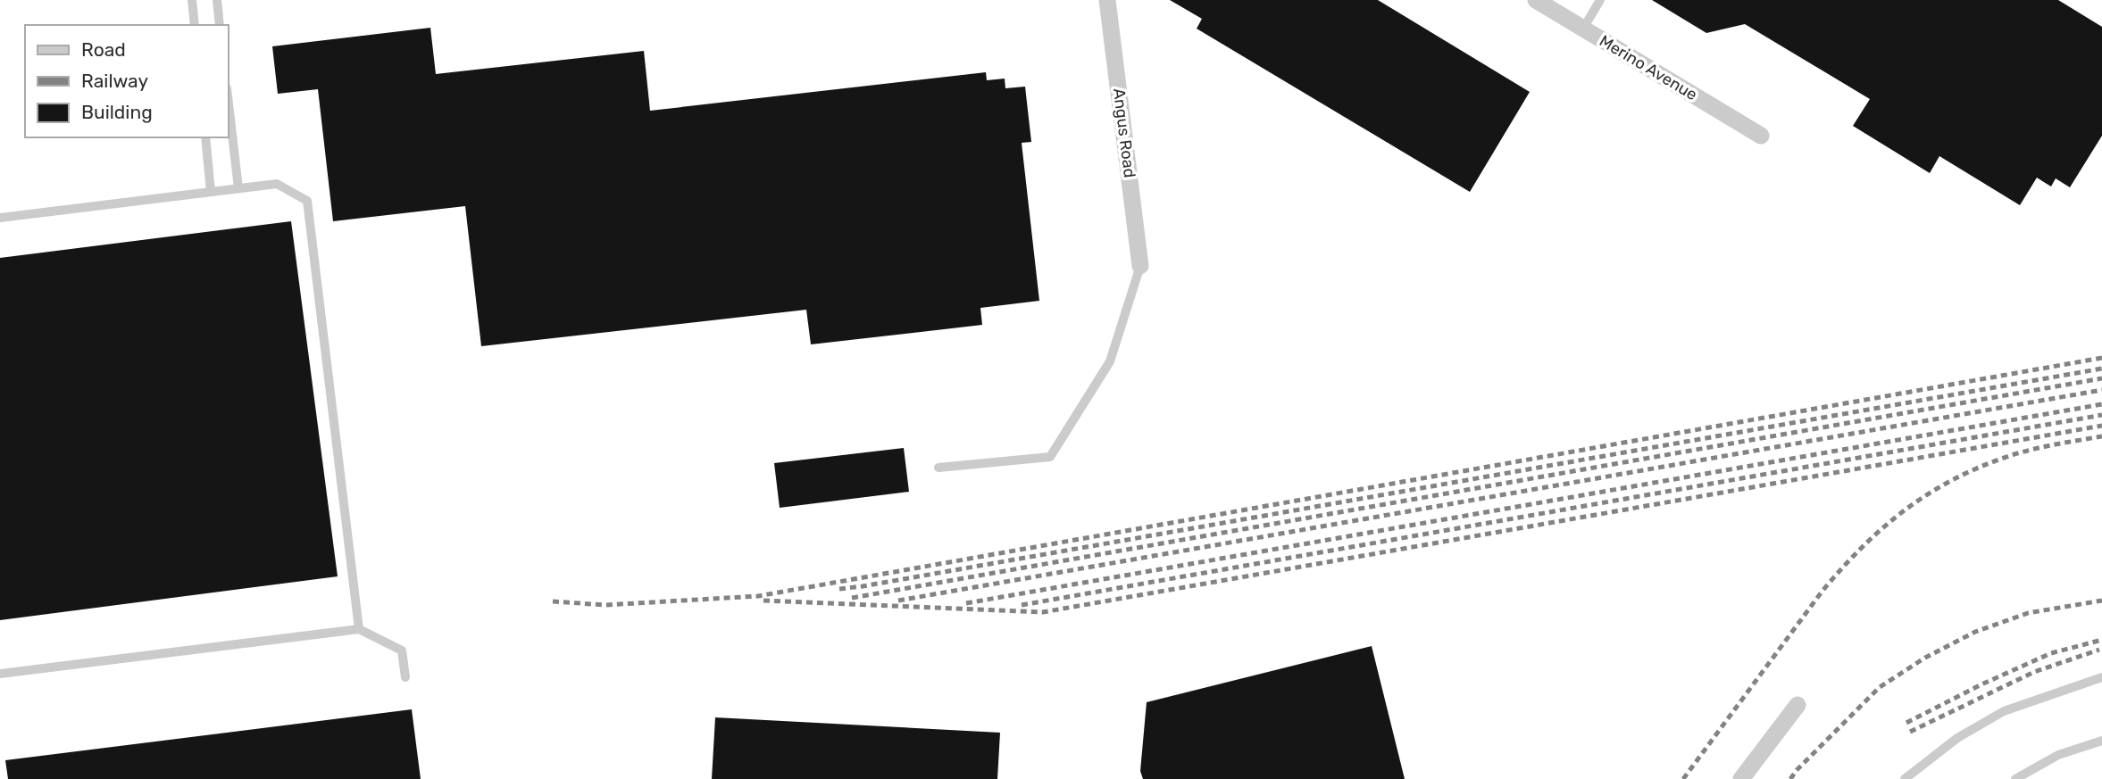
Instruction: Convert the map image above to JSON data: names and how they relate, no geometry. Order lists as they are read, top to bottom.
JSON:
{
  "streets": {
    "street": ["Merino Avenue", "Angus Road"]
  },
  "legend": ["Road", "Railway", "Building"]
}
